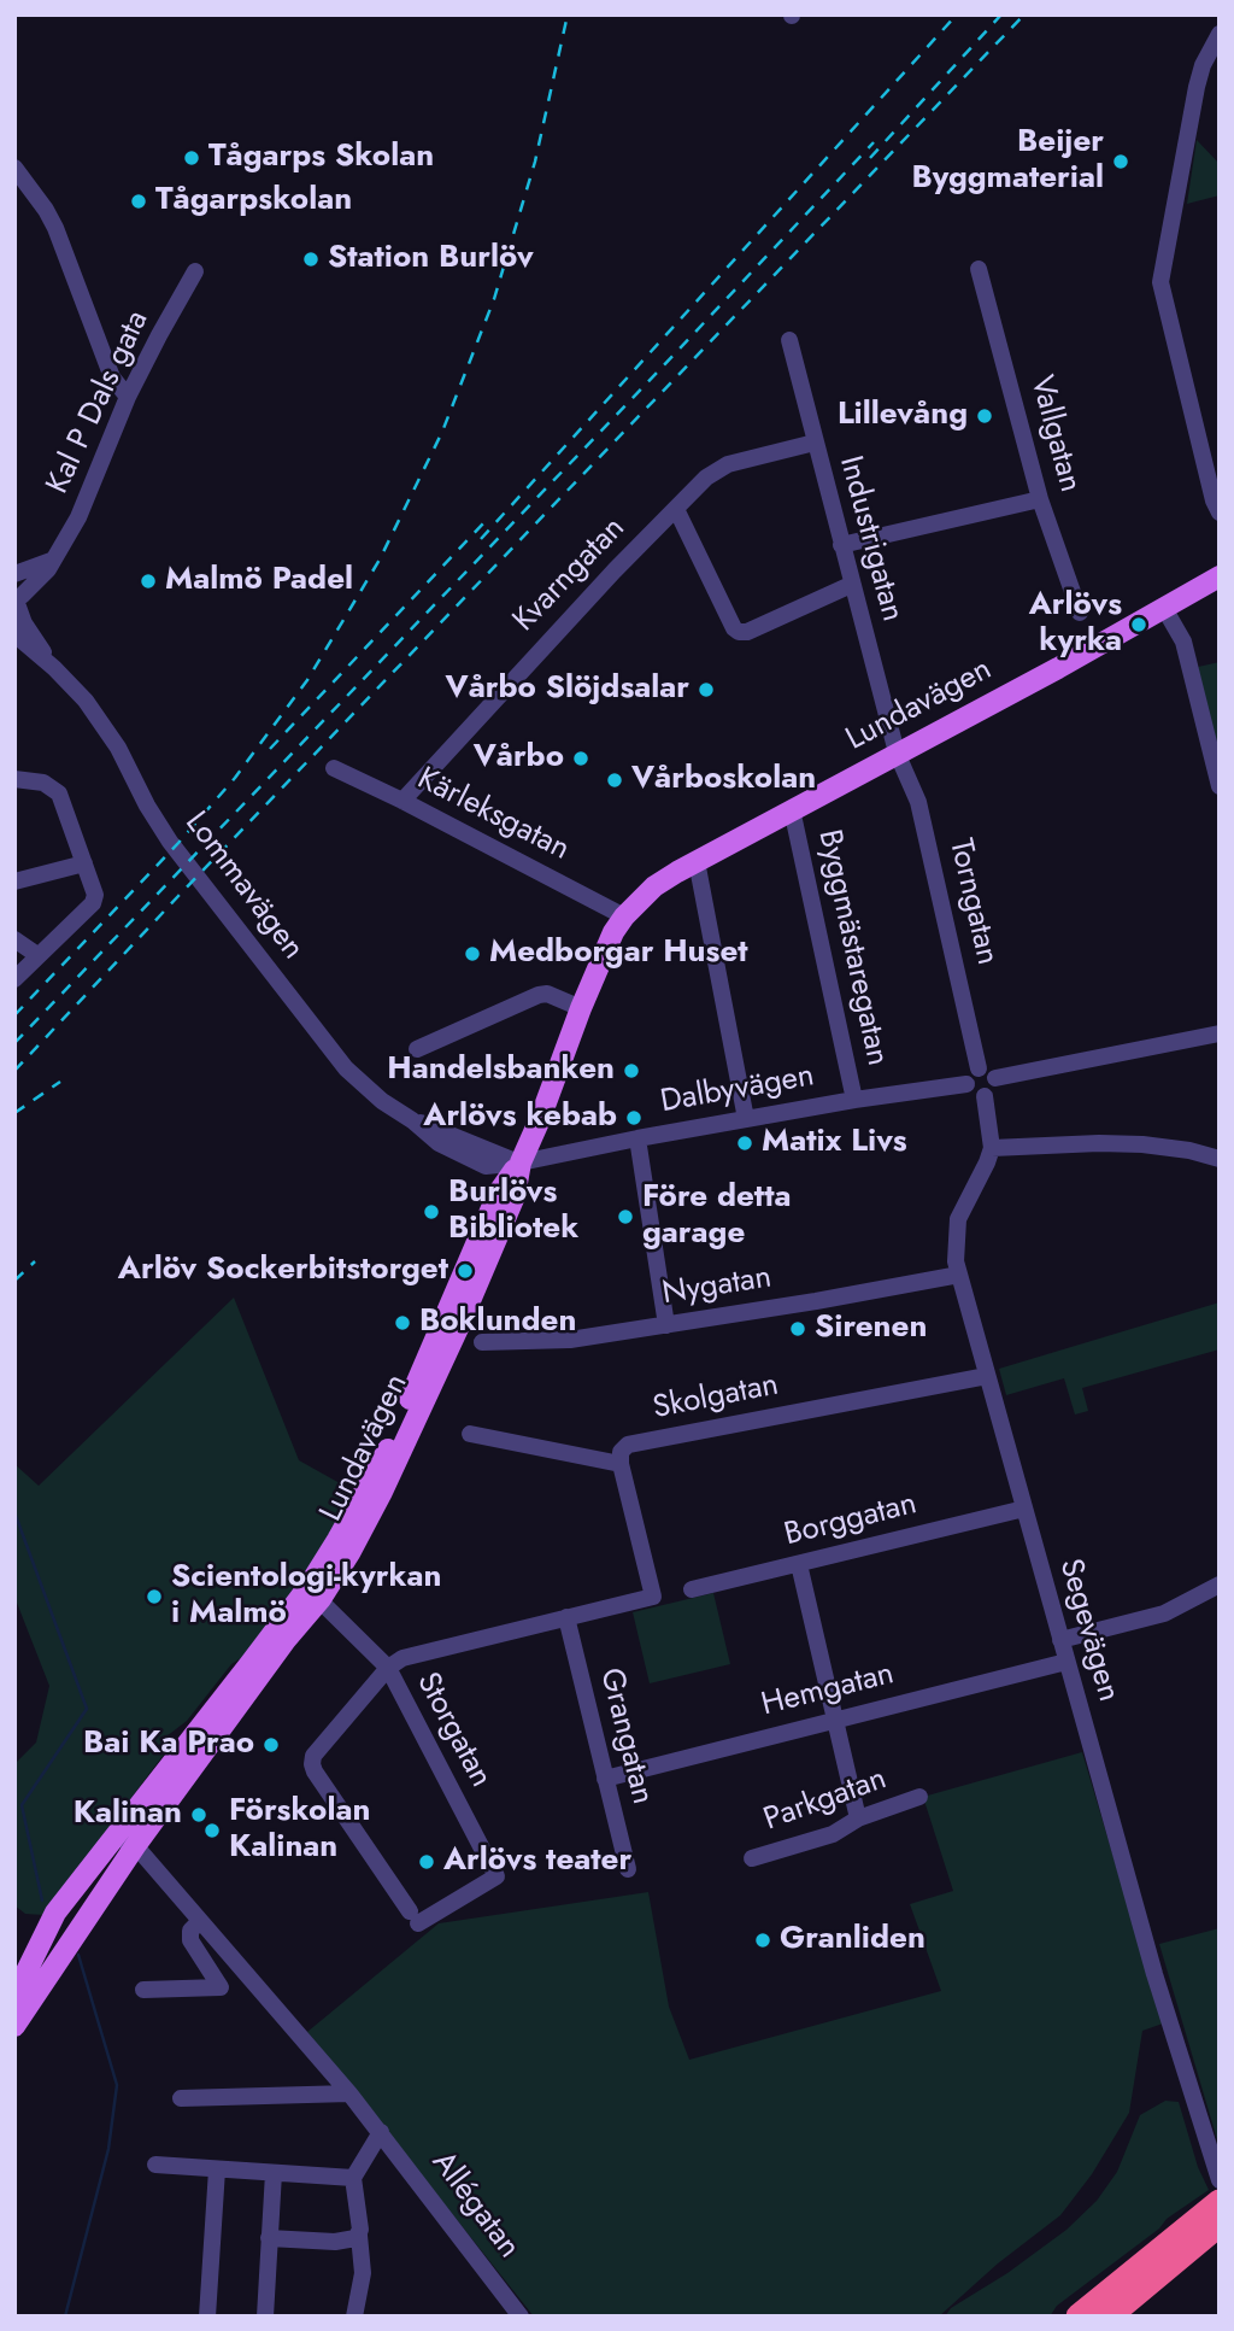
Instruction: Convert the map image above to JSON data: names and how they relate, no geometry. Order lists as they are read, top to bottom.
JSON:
{
  "streets": {
    "main road": ["Lundavägen"],
    "street": [
      "Kal P Dals gata",
      "Vallgatan",
      "Industrigatan",
      "Kvarngatan",
      "Kärleksgatan",
      "Lommavägen",
      "Torngatan",
      "Byggmästaregatan",
      "Dalbyvägen",
      "Nygatan",
      "Skolgatan",
      "Borggatan",
      "Segevägen",
      "Hemgatan",
      "Storgatan",
      "Grangatan",
      "Parkgatan",
      "Allégatan"
    ]
  },
  "crossings": [
    ["Kal P Dals gata", "Lommavägen"],
    ["Industrigatan", "Kvarngatan"],
    ["Industrigatan", "Lundavägen"],
    ["Industrigatan", "Torngatan"],
    ["Kvarngatan", "Kärleksgatan"],
    ["Lundavägen", "Kärleksgatan"],
    ["Lundavägen", "Lommavägen"],
    ["Lundavägen", "Torngatan"],
    ["Lundavägen", "Byggmästaregatan"],
    ["Lundavägen", "Dalbyvägen"],
    ["Lundavägen", "Storgatan"],
    ["Lundavägen", "Allégatan"],
    ["Lommavägen", "Dalbyvägen"],
    ["Torngatan", "Dalbyvägen"],
    ["Byggmästaregatan", "Dalbyvägen"],
    ["Nygatan", "Segevägen"],
    ["Skolgatan", "Segevägen"],
    ["Borggatan", "Segevägen"],
    ["Segevägen", "Hemgatan"],
    ["Hemgatan", "Grangatan"]
  ],
  "places": [
    "Tågarps Skolan",
    "Beijer Byggmaterial",
    "Tågarpskolan",
    "Station Burlöv",
    "Lillevång",
    "Malmö Padel",
    "Arlövs kyrka",
    "Vårbo Slöjdsalar",
    "Vårbo",
    "Vårboskolan",
    "Medborgar Huset",
    "Handelsbanken",
    "Arlövs kebab",
    "Matix Livs",
    "Burlövs Bibliotek",
    "Före detta garage",
    "Arlöv Sockerbitstorget",
    "Boklunden",
    "Sirenen",
    "Scientologi-kyrkan i Malmö",
    "Bai Ka Prao",
    "Kalinan",
    "Förskolan Kalinan",
    "Arlövs teater",
    "Granliden"
  ]
}
